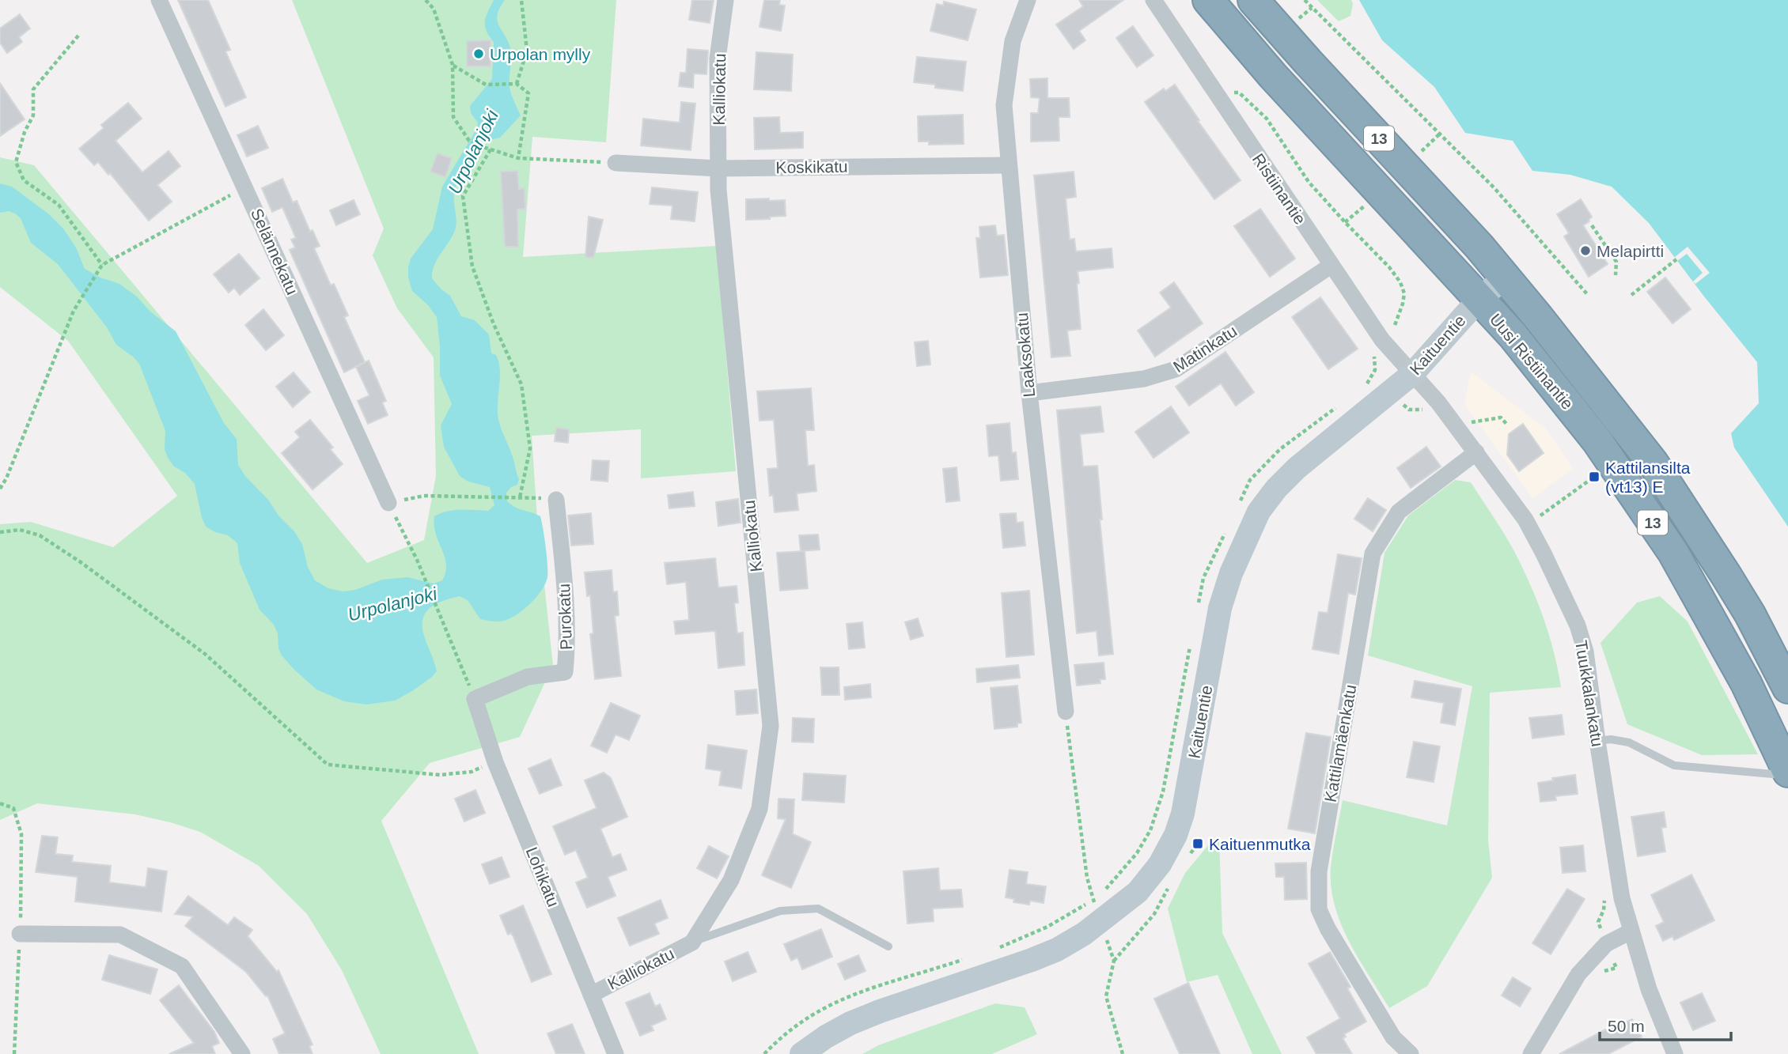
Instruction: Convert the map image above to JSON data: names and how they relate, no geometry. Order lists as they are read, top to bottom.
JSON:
{
  "streets": {
    "highway": ["13", "Uusi Ristiinantie"],
    "street": [
      "Kalliokatu",
      "Koskikatu",
      "Ristiinantie",
      "Selännekatu",
      "Kaituentie",
      "Matinkatu",
      "Laaksokatu",
      "Purokatu",
      "Tuukkalankatu",
      "Kattilamäenkatu",
      "Lohikatu"
    ]
  },
  "crossings": [
    ["Kalliokatu", "Koskikatu"],
    ["Kalliokatu", "Lohikatu"],
    ["Koskikatu", "Laaksokatu"],
    ["Ristiinantie", "Kaituentie"],
    ["Ristiinantie", "Matinkatu"],
    ["Ristiinantie", "Tuukkalankatu"],
    ["Kaituentie", "Uusi Ristiinantie"],
    ["Kaituentie", "Tuukkalankatu"],
    ["Matinkatu", "Laaksokatu"],
    ["Purokatu", "Lohikatu"],
    ["Tuukkalankatu", "Kattilamäenkatu"]
  ],
  "water": ["Urpolanjoki"],
  "places": {
    "other": ["Urpolan mylly", "Melapirtti"],
    "transit": ["Kattilansilta (vt13) E", "Kaituenmutka"]
  },
  "scale_bar": "50 m"
}
